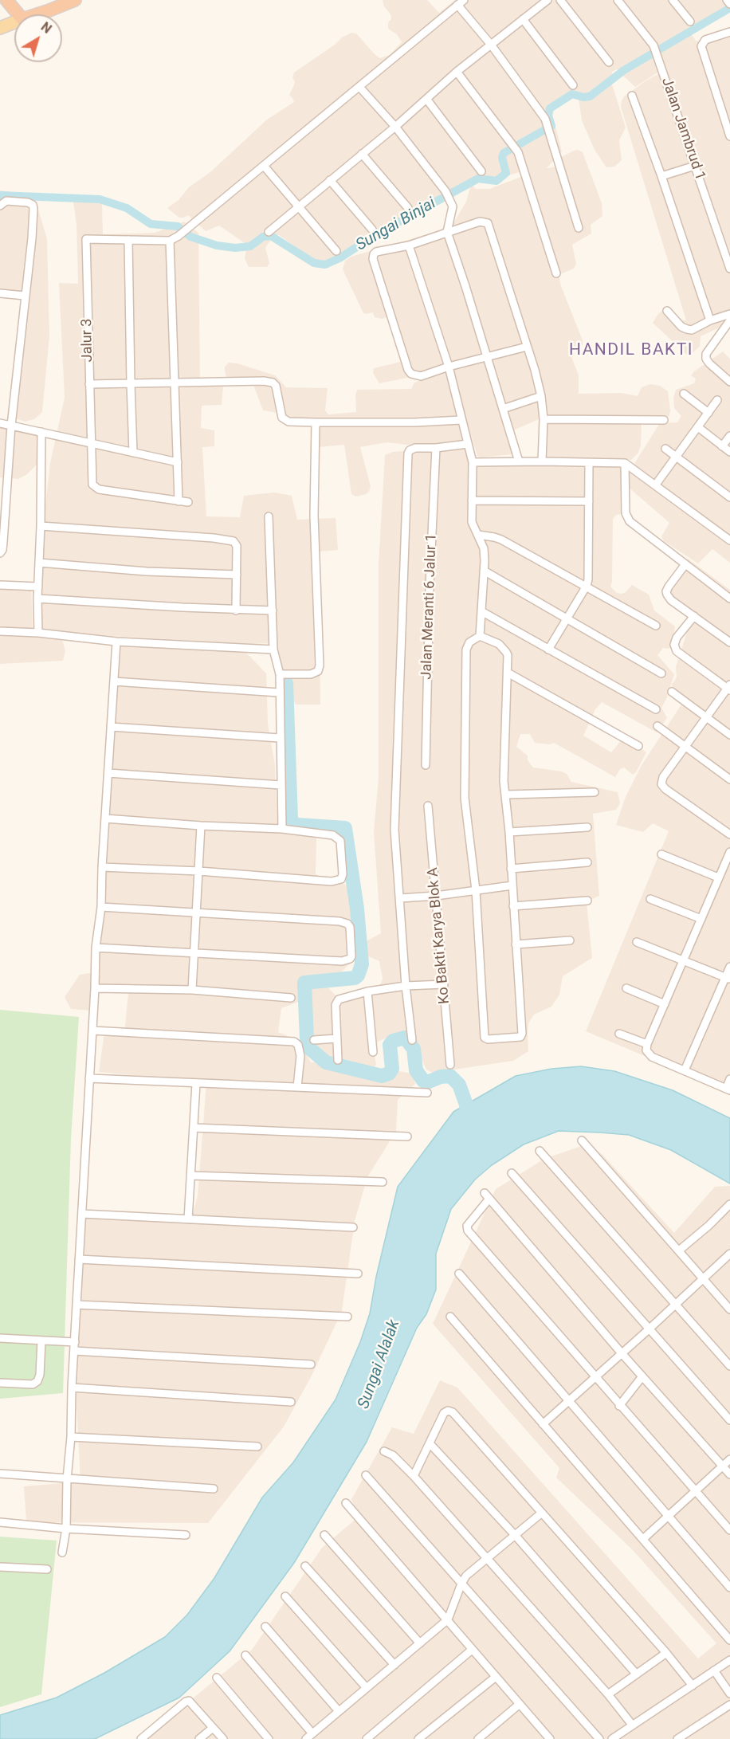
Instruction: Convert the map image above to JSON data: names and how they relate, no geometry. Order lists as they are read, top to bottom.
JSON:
{
  "streets": {
    "street": [
      "Jalan Jambrud 1",
      "Jalur 3",
      "Jalan Meranti 6 Jalur 1",
      "Ko Bakti Karya Blok A"
    ]
  },
  "districts": ["HANDIL BAKTI"],
  "water": ["Sungai Binjai", "Sungai Alalak"],
  "north": "top right"
}
